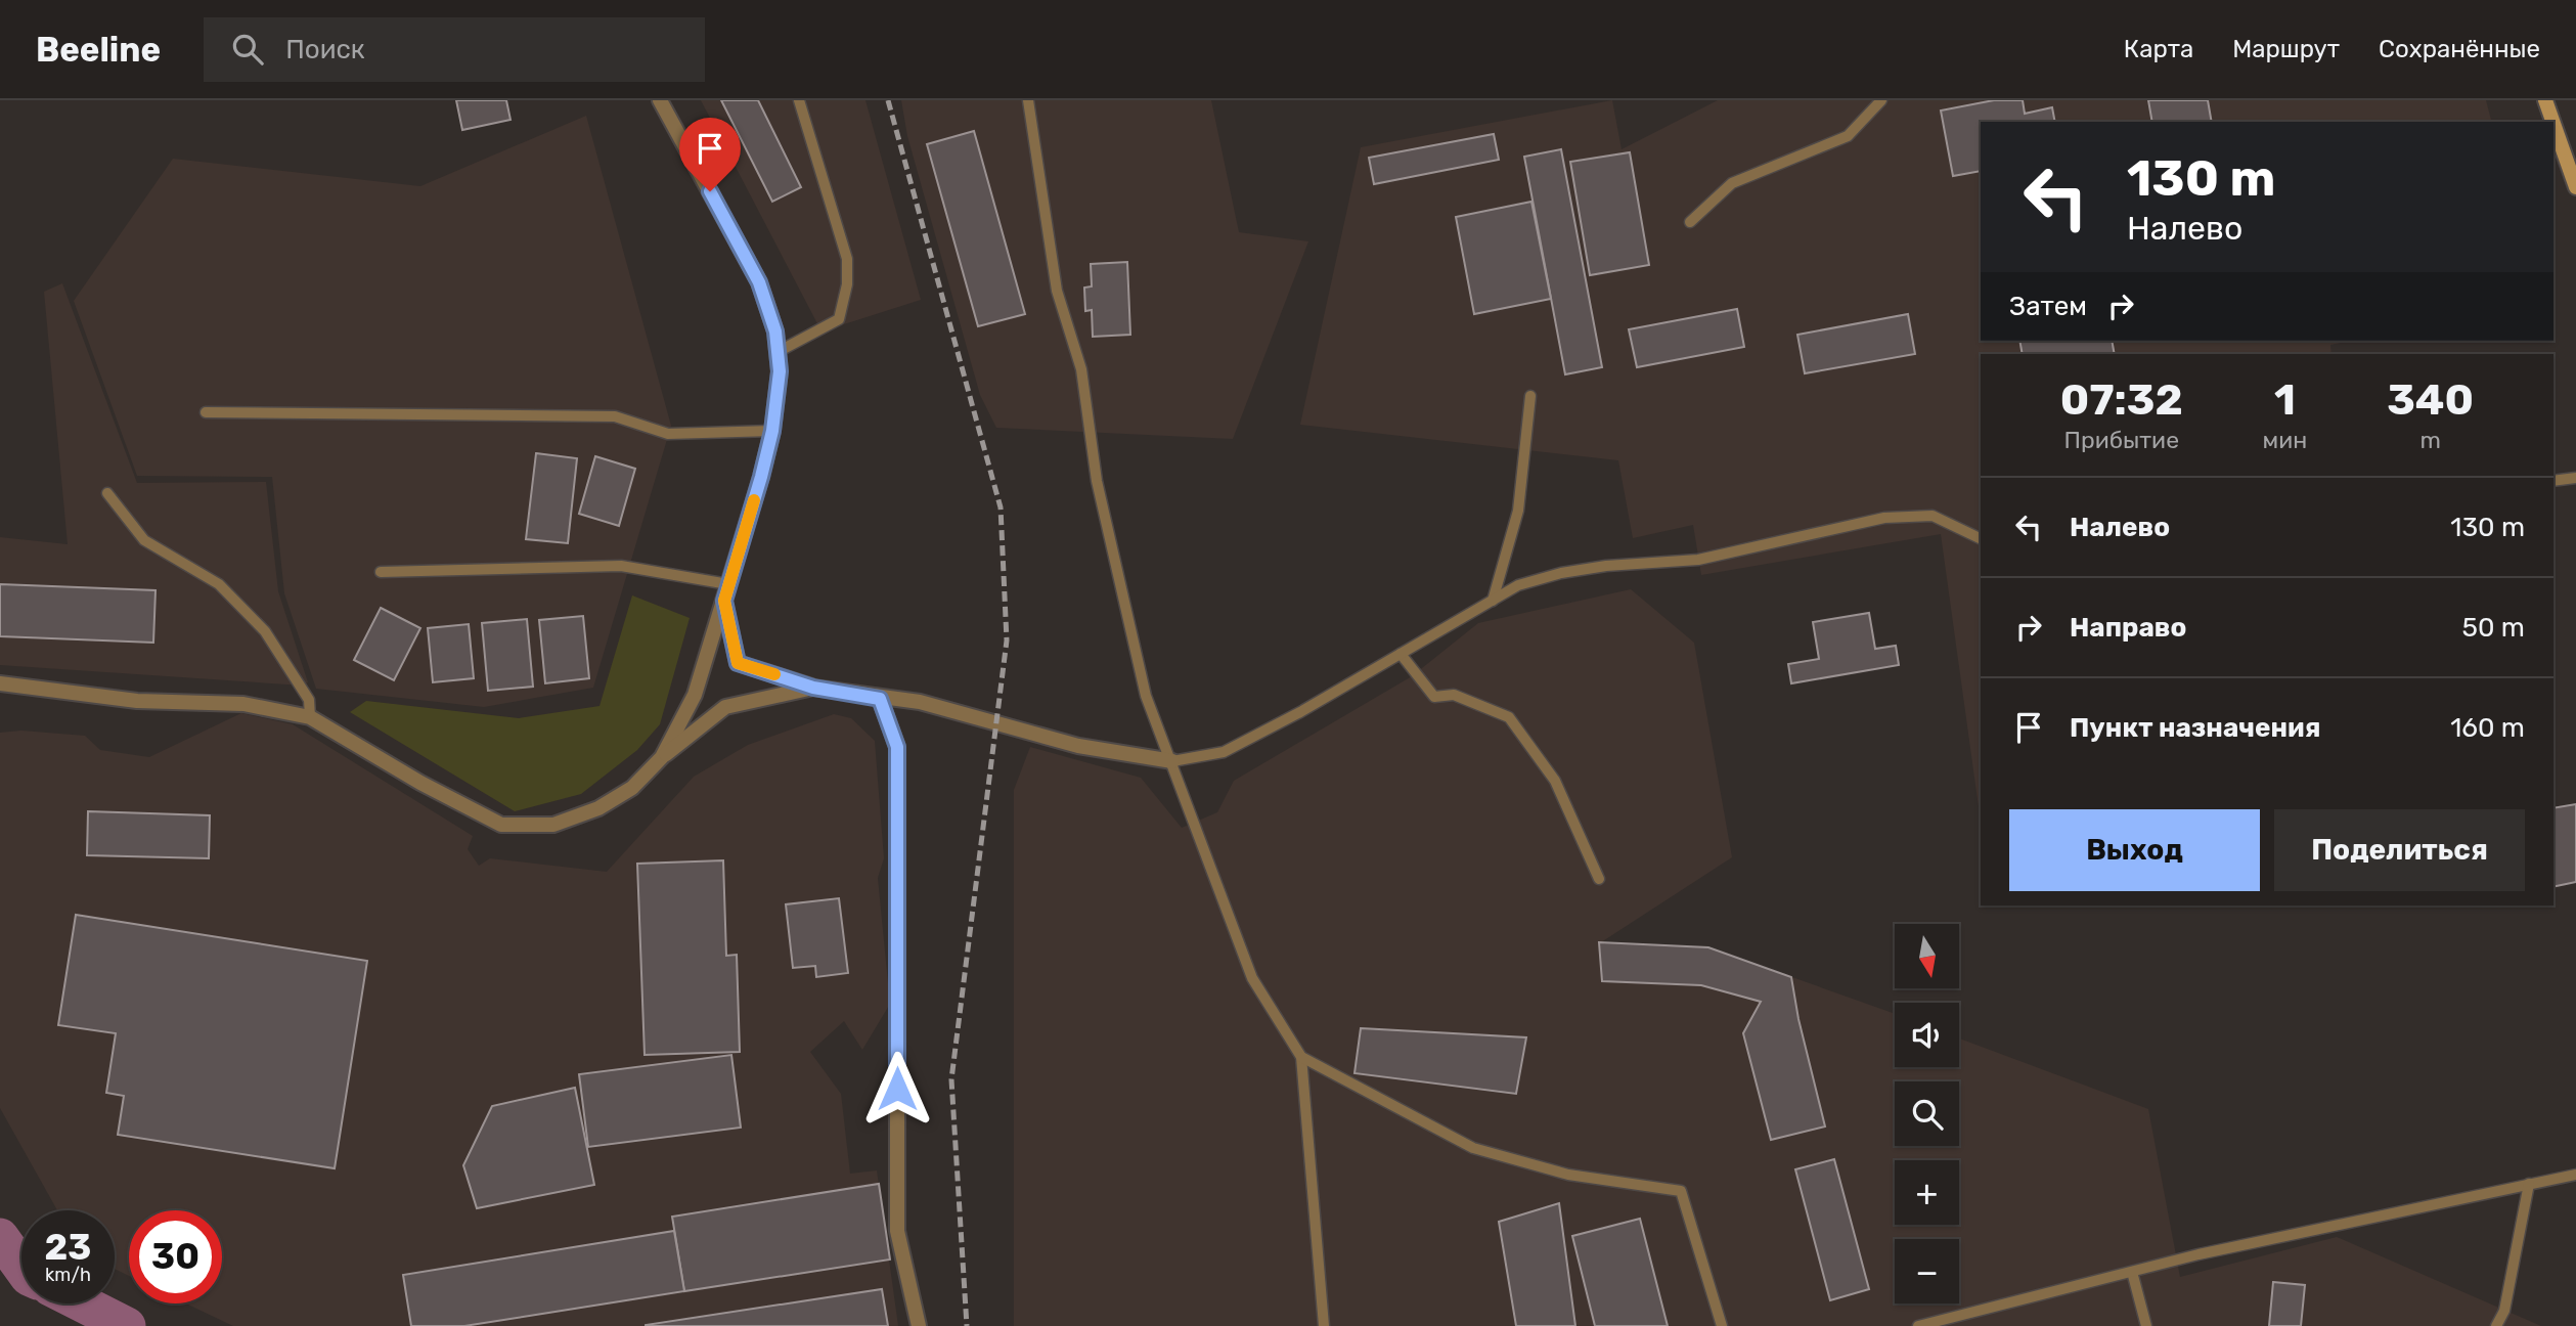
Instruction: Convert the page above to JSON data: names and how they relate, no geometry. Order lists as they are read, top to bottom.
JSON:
{
  "north": "bottom",
  "page": {
    "header": "Beeline",
    "search": "Поиск",
    "nav": ["Карта", "Маршрут", "Сохранённые"],
    "turn": ["130 m", "Налево"],
    "then": "Затем",
    "eta": [
      "07:32",
      "Прибытие",
      "1",
      "мин",
      "340",
      "m"
    ],
    "list": [
      {
        "name": "Налево",
        "value": "130 m"
      },
      {
        "name": "Направо",
        "value": "50 m"
      },
      {
        "name": "Пункт назначения",
        "value": "160 m"
      }
    ],
    "buttons": ["Выход", "Поделиться"],
    "map_buttons": ["+", "−"],
    "speed": "23 km/h",
    "limit": "30"
  }
}
